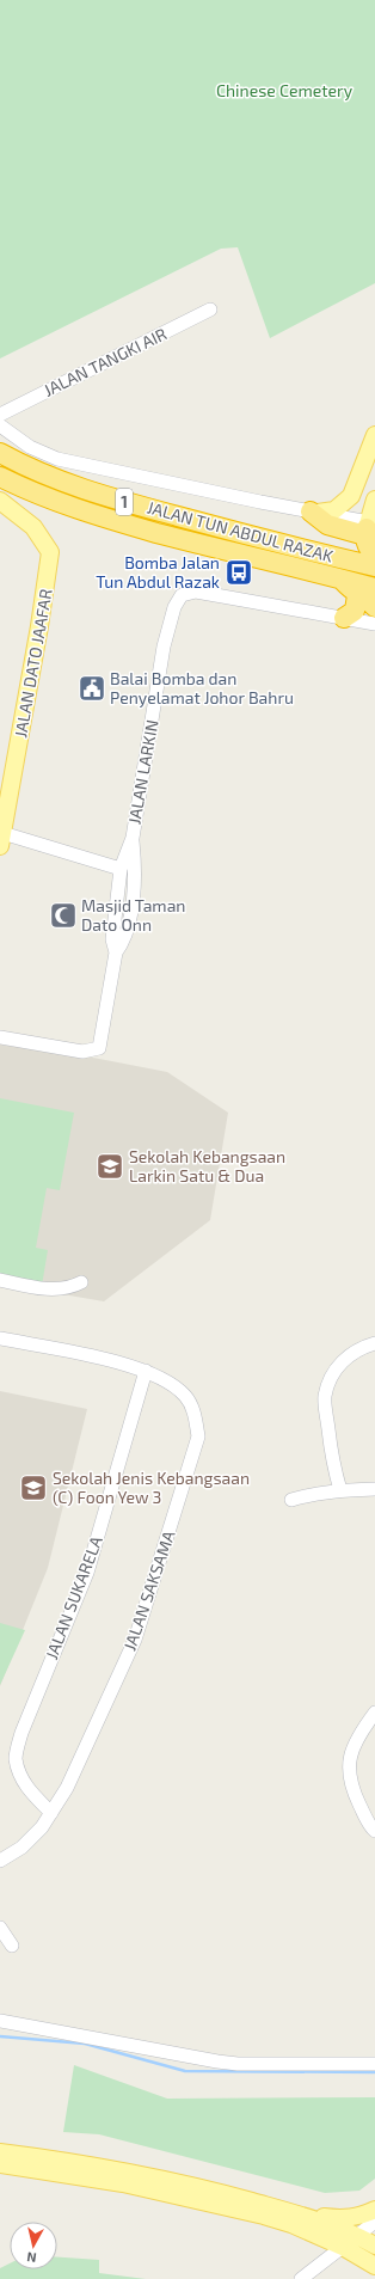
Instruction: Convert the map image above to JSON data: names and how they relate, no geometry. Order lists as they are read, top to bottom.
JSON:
{
  "streets": {
    "highway": ["1", "JALAN TUN ABDUL RAZAK"],
    "main road": ["JALAN DATO JAAFAR"],
    "street": [
      "JALAN TANGKI AIR",
      "JALAN LARKIN",
      "JALAN SAKSAMA",
      "JALAN SUKARELA"
    ]
  },
  "crossings": [
    ["JALAN SAKSAMA", "JALAN SUKARELA"]
  ],
  "parks": ["Chinese Cemetery"],
  "places": {
    "bus stop": ["Bomba Jalan Tun Abdul Razak"],
    "public building": ["Balai Bomba dan Penyelamat Johor Bahru"],
    "mosque": ["Masjid Taman Dato Onn"],
    "school or university": ["Sekolah Kebangsaan Larkin Satu & Dua", "Sekolah Jenis Kebangsaan (C) Foon Yew 3"]
  },
  "north": "bottom"
}
